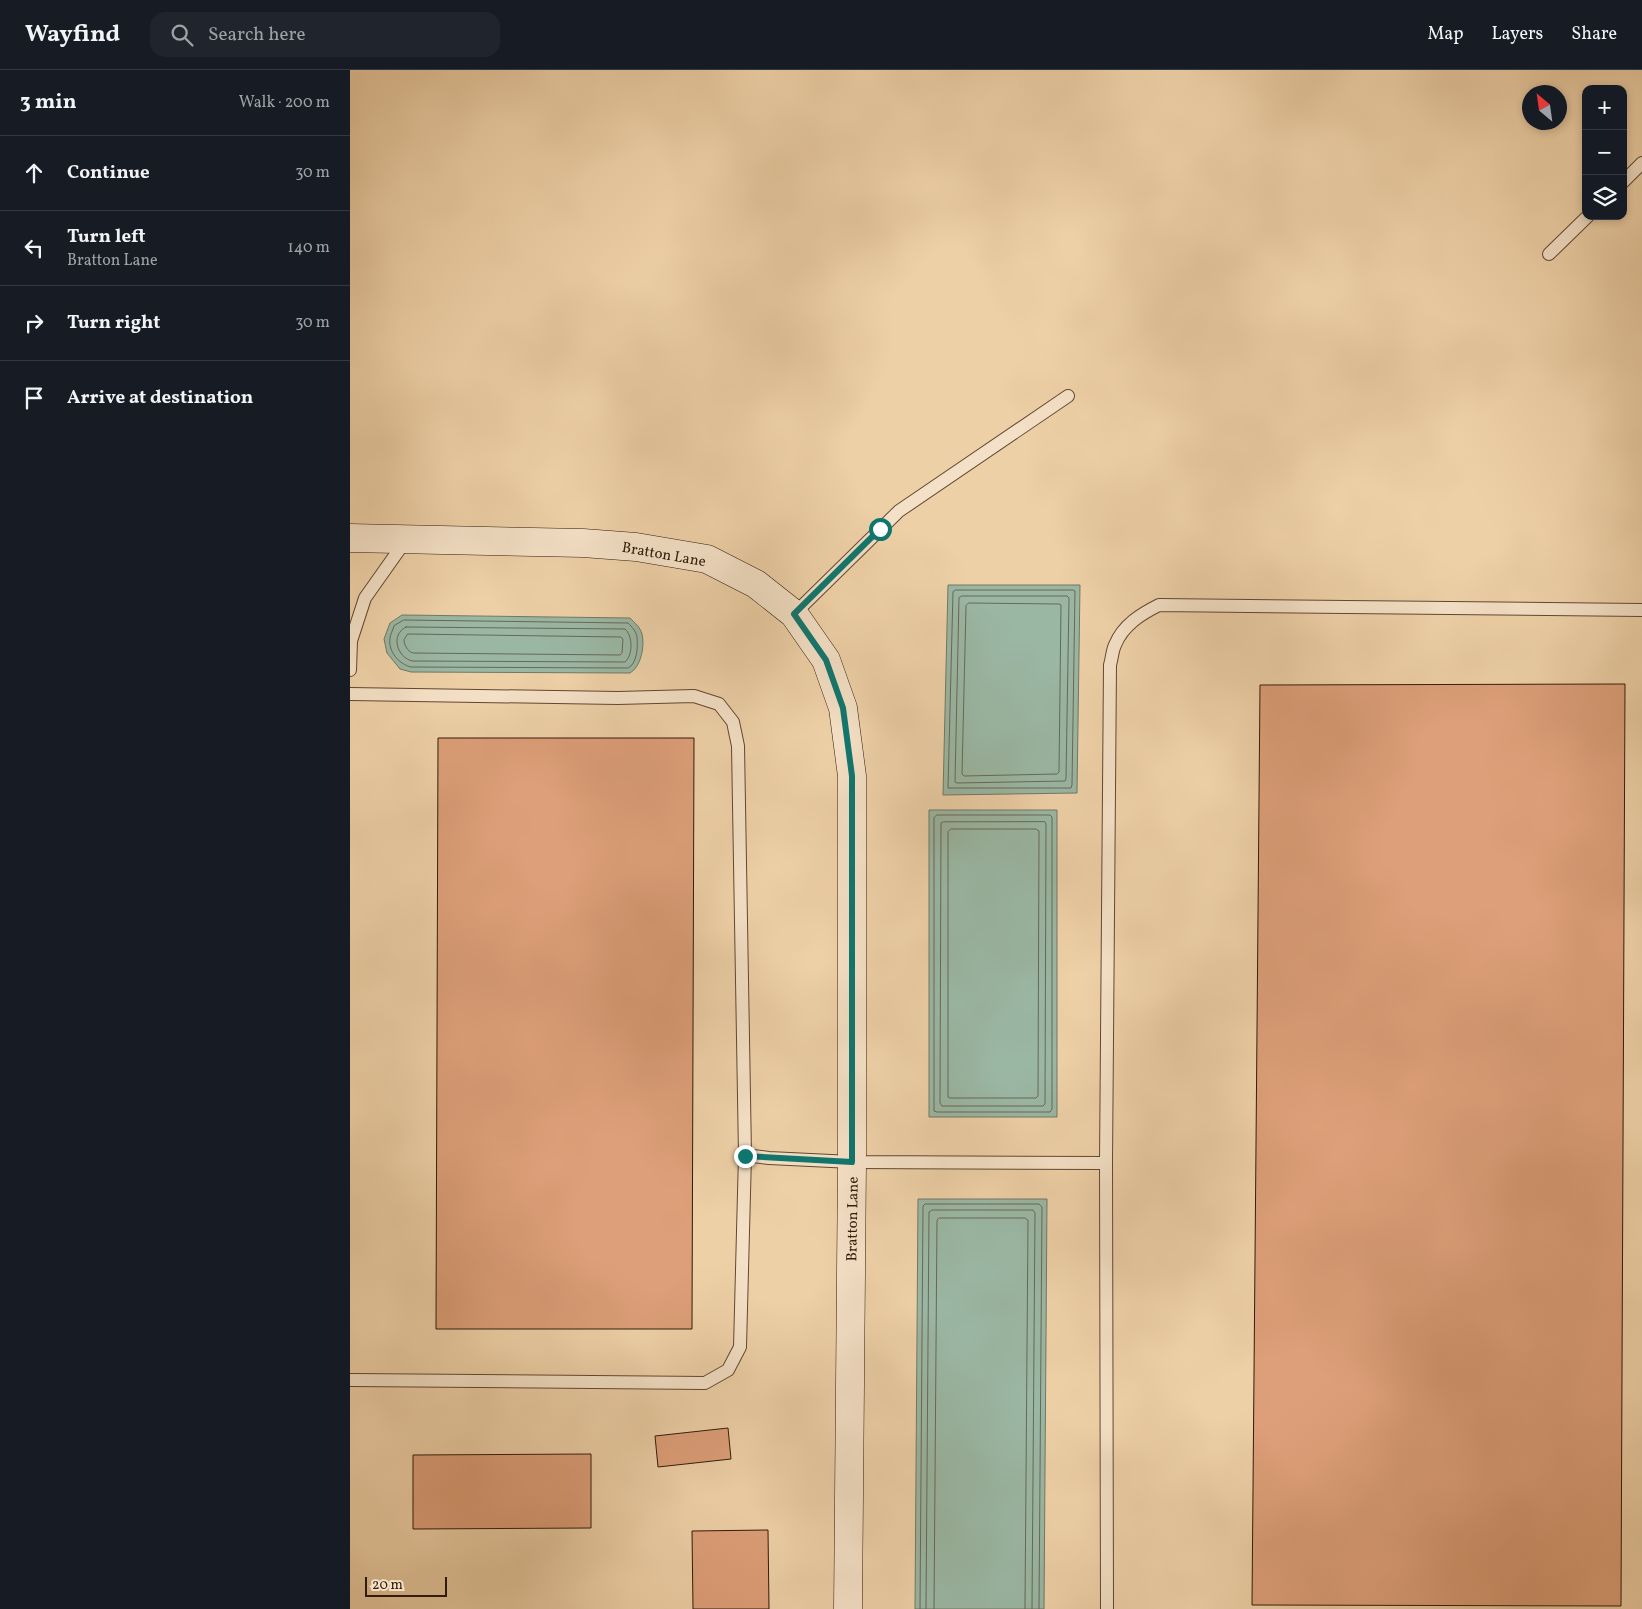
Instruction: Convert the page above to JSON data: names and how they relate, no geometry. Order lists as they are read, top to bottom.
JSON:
{
  "streets": {
    "street": ["Bratton Lane"]
  },
  "scale_bar": "20 m",
  "north": "top left",
  "page": {
    "header": "Wayfind",
    "search": "Search here",
    "nav": ["Map", "Layers", "Share"],
    "heading": ["3 min", "Walk · 200 m"],
    "map_buttons": ["+", "−"],
    "list": [
      ["Continue", "30 m"],
      ["Turn left", "Bratton Lane", "140 m"],
      ["Turn right", "30 m"],
      "Arrive at destination"
    ],
    "scale": "20 m"
  }
}
